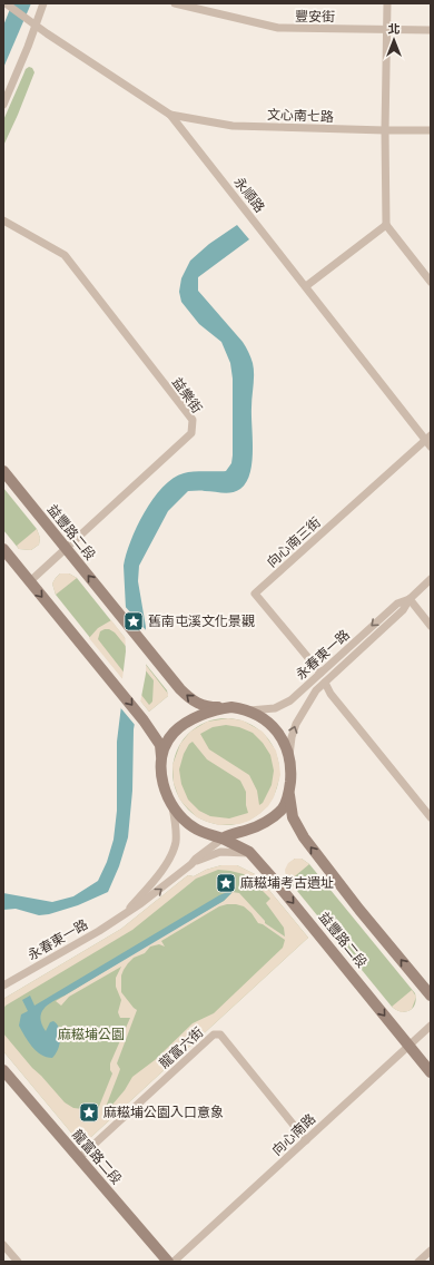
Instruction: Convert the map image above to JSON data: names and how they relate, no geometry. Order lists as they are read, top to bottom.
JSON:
{
  "streets": {
    "street": [
      "豐安街",
      "文心南七路",
      "永順路",
      "益樂街",
      "益豐路二段",
      "向心南三街",
      "永春東一路",
      "龍富六街",
      "向心南路",
      "龍富路二段"
    ]
  },
  "crossings": [
    ["文心南七路", "永順路"],
    ["永順路", "向心南三街"],
    ["益樂街", "益豐路二段"],
    ["益豐路二段", "永春東一路"],
    ["益豐路二段", "向心南路"],
    ["向心南三街", "永春東一路"],
    ["龍富六街", "向心南路"],
    ["龍富六街", "龍富路二段"]
  ],
  "parks": ["麻糍埔公園"],
  "places": {
    "place": ["舊南屯溪文化景觀", "麻糍埔考古遺址", "麻糍埔公園入口意象"]
  },
  "north": "top"
}
